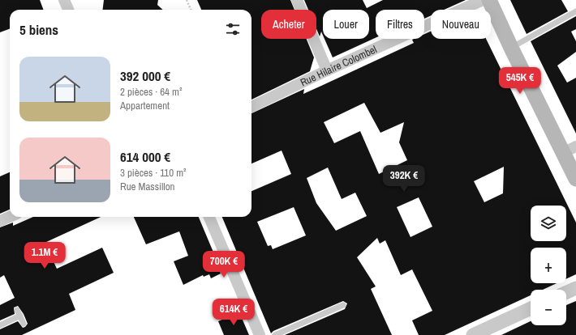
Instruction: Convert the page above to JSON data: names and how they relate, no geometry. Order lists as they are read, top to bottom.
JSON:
{
  "streets": {
    "street": ["Rue Hilaire Colombel"]
  },
  "page": {
    "chip": [
      "Acheter",
      "Louer",
      "Filtres",
      "Nouveau"
    ],
    "heading": "5 biens",
    "list": [
      {
        "name": "392 000 €",
        "note": "2 pièces · 64 m² · Appartement"
      },
      {
        "name": "614 000 €",
        "note": "3 pièces · 110 m² · Rue Massillon"
      }
    ],
    "price": [
      "545K €",
      "392K €",
      "1.1M €",
      "700K €",
      "614K €"
    ],
    "map_buttons": ["+", "−"]
  }
}
